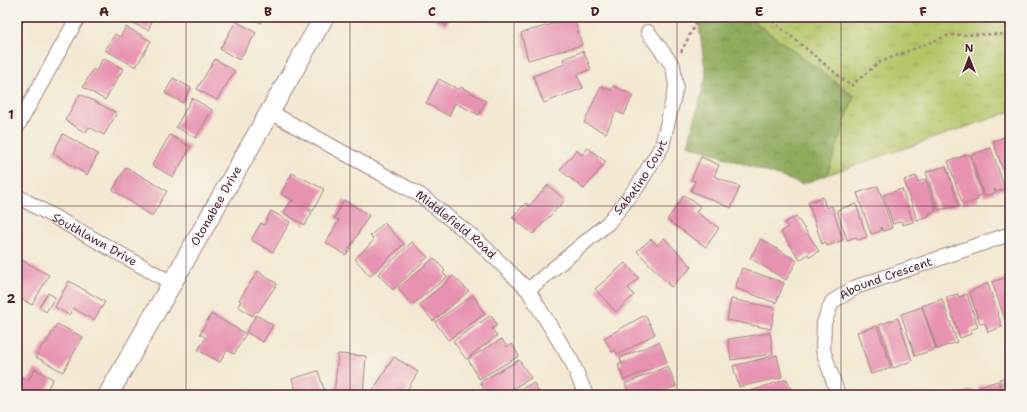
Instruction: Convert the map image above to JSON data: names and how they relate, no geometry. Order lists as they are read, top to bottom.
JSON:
{
  "streets": {
    "street": [
      "Sabatino Court",
      "Otonabee Drive",
      "Middlefield Road",
      "Southlawn Drive",
      "Abound Crescent"
    ]
  },
  "crossings": [
    ["Sabatino Court", "Middlefield Road"],
    ["Otonabee Drive", "Middlefield Road"],
    ["Otonabee Drive", "Southlawn Drive"]
  ],
  "north": "top",
  "grid": {
    "columns": [
      "A",
      "B",
      "C",
      "D",
      "E",
      "F"
    ],
    "rows": ["1", "2"]
  }
}
